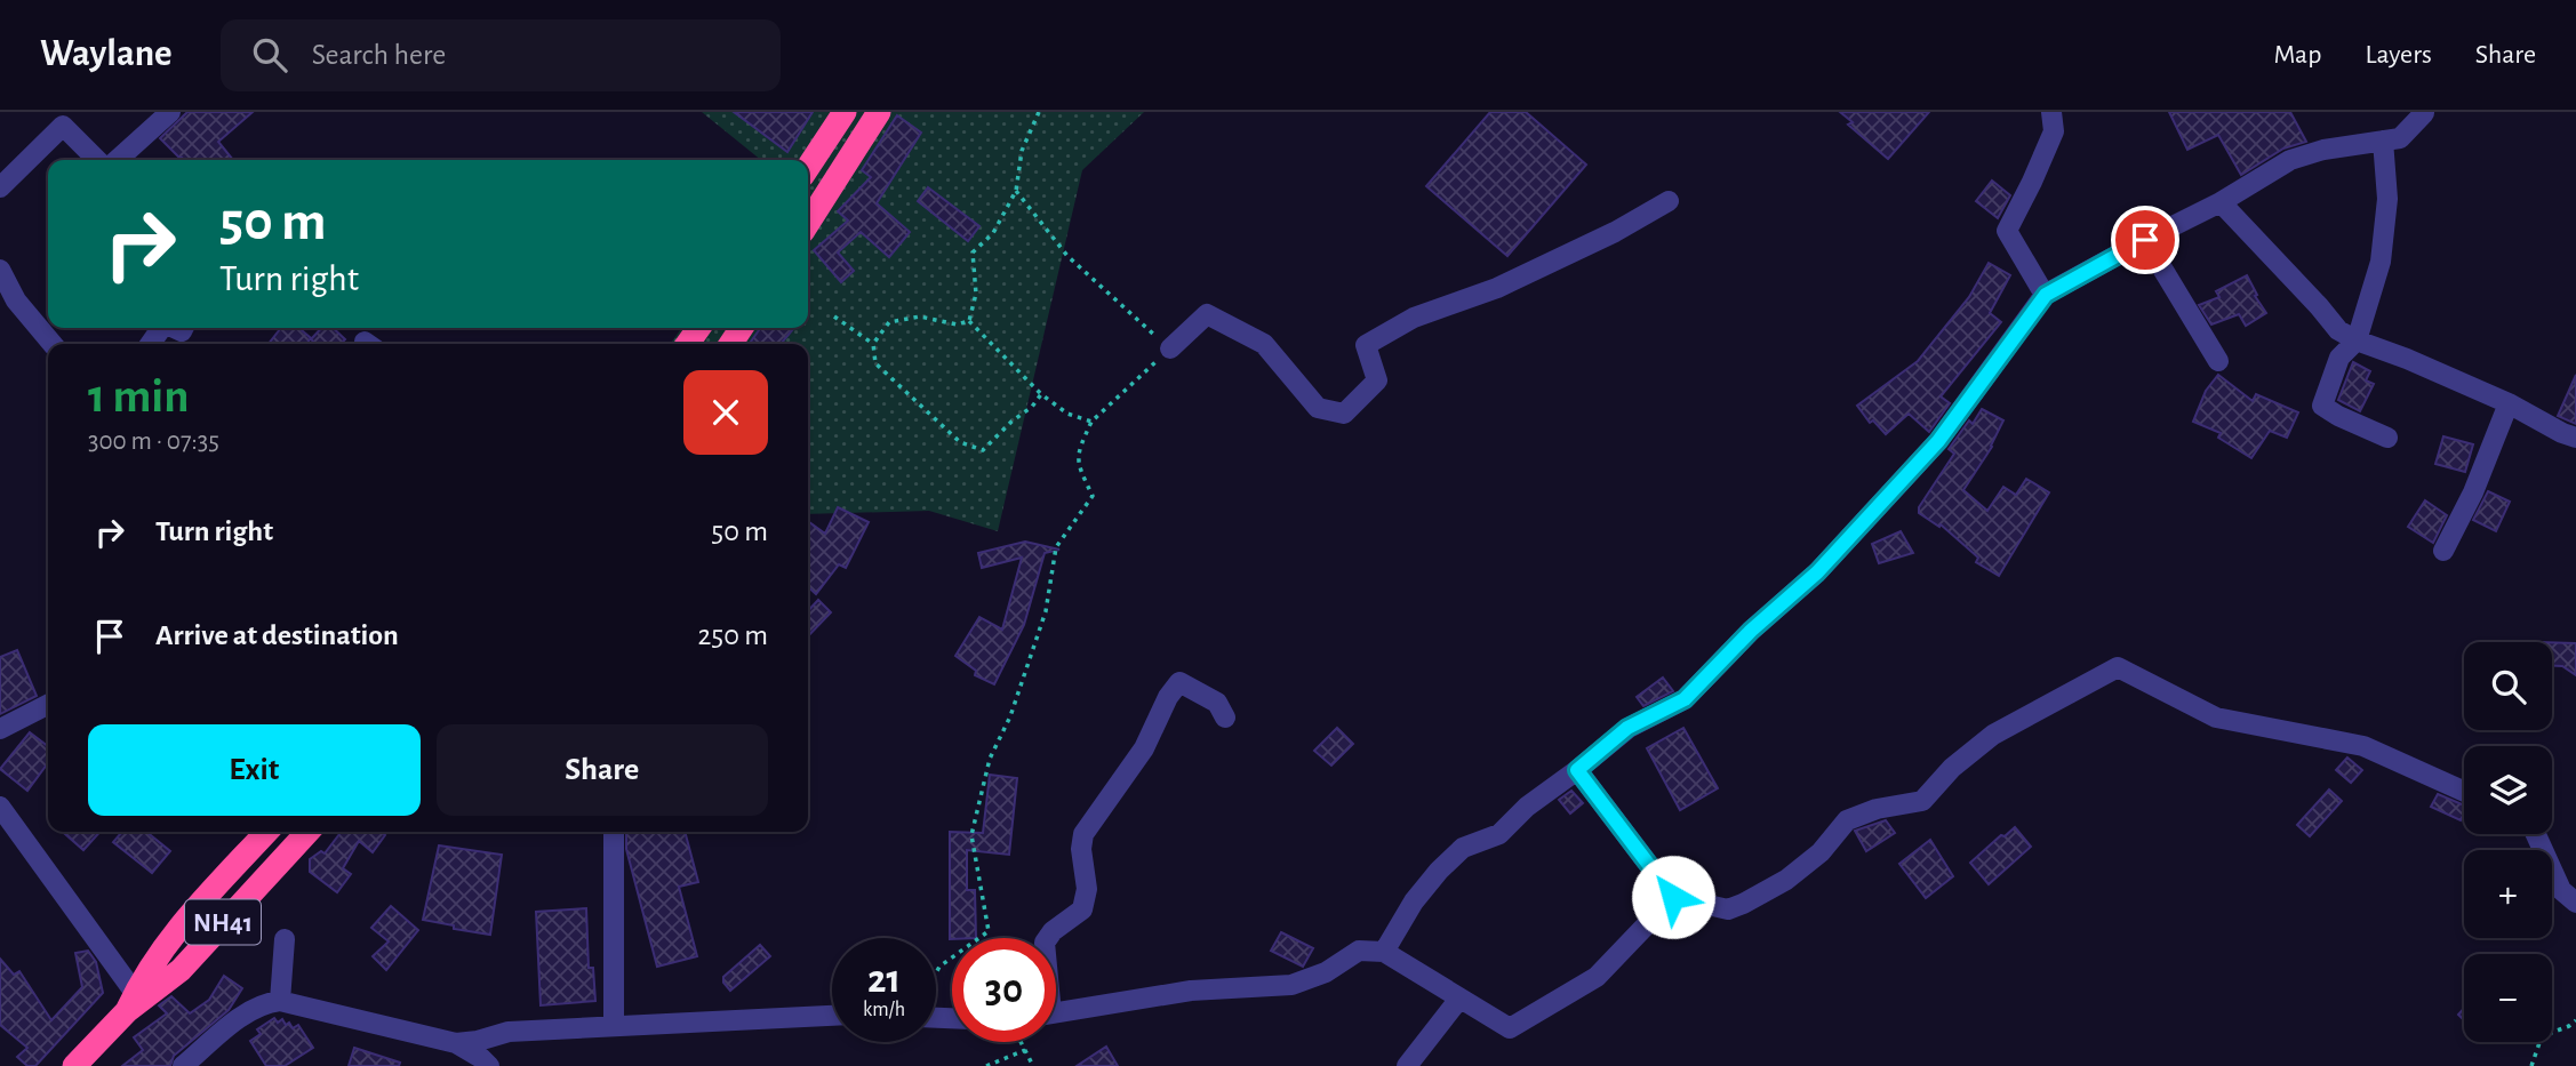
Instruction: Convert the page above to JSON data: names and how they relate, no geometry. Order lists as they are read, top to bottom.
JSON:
{
  "streets": {
    "highway": ["NH41"]
  },
  "page": {
    "header": "Waylane",
    "search": "Search here",
    "nav": ["Map", "Layers", "Share"],
    "turn": ["50 m", "Turn right"],
    "heading": ["1 min", "300 m · 07:35"],
    "list": [
      {
        "name": "Turn right",
        "value": "50 m"
      },
      {
        "name": "Arrive at destination",
        "value": "250 m"
      }
    ],
    "map_buttons": ["+", "−"],
    "buttons": ["Exit", "Share"],
    "speed": "21 km/h",
    "limit": "30"
  }
}
